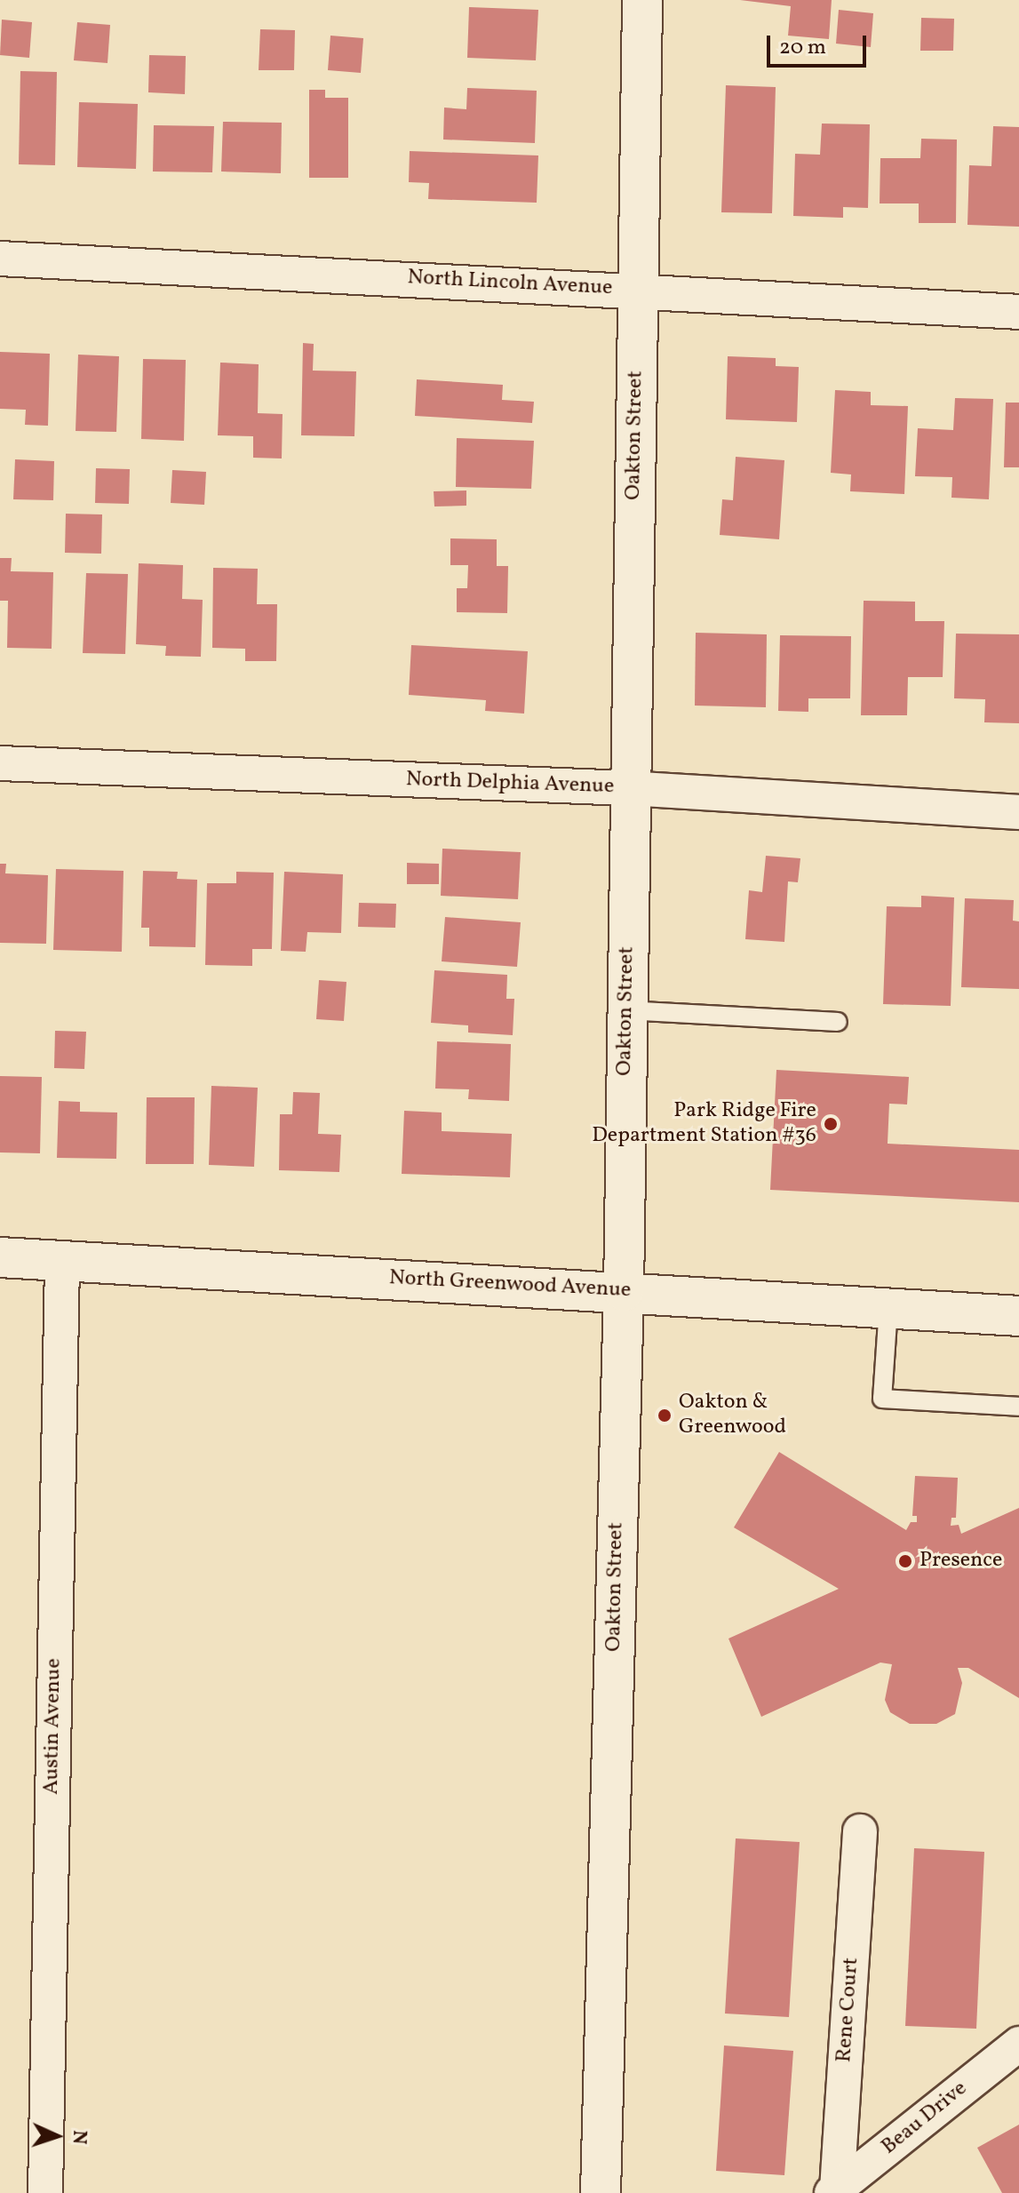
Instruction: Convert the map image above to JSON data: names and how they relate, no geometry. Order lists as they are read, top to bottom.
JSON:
{
  "streets": {
    "main road": ["Oakton Street", "North Greenwood Avenue"],
    "street": [
      "North Lincoln Avenue",
      "North Delphia Avenue",
      "Austin Avenue",
      "Rene Court",
      "Beau Drive"
    ]
  },
  "crossings": [
    ["North Lincoln Avenue", "Oakton Street"],
    ["Oakton Street", "North Delphia Avenue"],
    ["Oakton Street", "North Greenwood Avenue"],
    ["North Greenwood Avenue", "Austin Avenue"],
    ["Rene Court", "Beau Drive"]
  ],
  "places": ["Park Ridge Fire Department Station #36", "Oakton & Greenwood", "Presence"],
  "scale_bar": "20 m",
  "north": "right"
}
